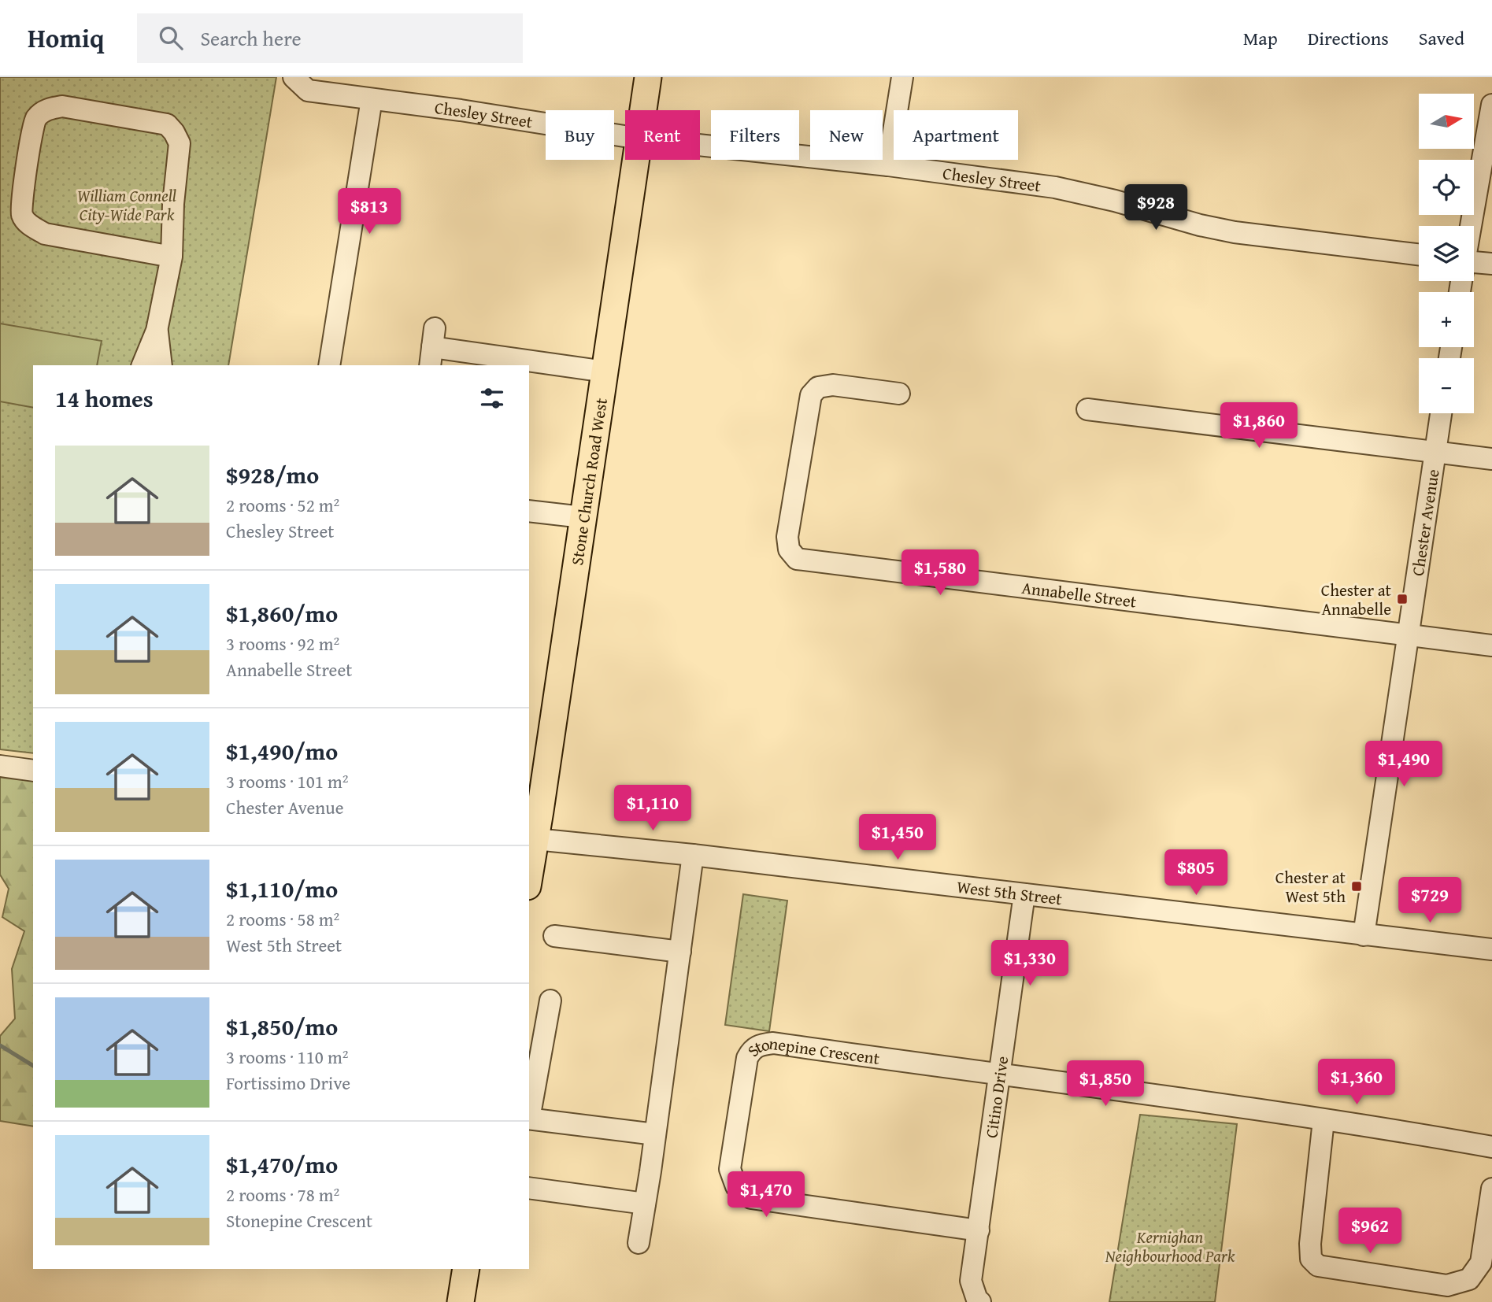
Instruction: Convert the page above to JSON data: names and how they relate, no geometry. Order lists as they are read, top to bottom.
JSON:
{
  "streets": {
    "main road": ["Stone Church Road West"],
    "street": [
      "Chesley Street",
      "Chester Avenue",
      "Annabelle Street",
      "West 5th Street",
      "Stonepine Crescent",
      "Citino Drive"
    ]
  },
  "crossings": [
    ["Stone Church Road West", "West 5th Street"],
    ["Chester Avenue", "Annabelle Street"],
    ["Chester Avenue", "West 5th Street"],
    ["West 5th Street", "Citino Drive"],
    ["Stonepine Crescent", "Citino Drive"]
  ],
  "parks": ["William Connell City-Wide Park", "Kernighan Neighbourhood Park"],
  "places": {
    "transit": ["Chester at Annabelle", "Chester at West 5th"]
  },
  "north": "right",
  "page": {
    "header": "Homiq",
    "search": "Search here",
    "nav": ["Map", "Directions", "Saved"],
    "map_buttons": ["+", "−"],
    "chip": [
      "Buy",
      "Rent",
      "Filters",
      "New",
      "Apartment"
    ],
    "price": [
      "$928",
      "$813",
      "$1,860",
      "$1,580",
      "$1,490",
      "$1,110",
      "$1,450",
      "$805",
      "$729",
      "$1,330",
      "$1,360",
      "$1,850",
      "$1,470",
      "$962"
    ],
    "heading": "14 homes",
    "list": [
      {
        "name": "$928/mo",
        "note": "2 rooms · 52 m² · Chesley Street"
      },
      {
        "name": "$1,860/mo",
        "note": "3 rooms · 92 m² · Annabelle Street"
      },
      {
        "name": "$1,490/mo",
        "note": "3 rooms · 101 m² · Chester Avenue"
      },
      {
        "name": "$1,110/mo",
        "note": "2 rooms · 58 m² · West 5th Street"
      },
      {
        "name": "$1,850/mo",
        "note": "3 rooms · 110 m² · Fortissimo Drive"
      },
      {
        "name": "$1,470/mo",
        "note": "2 rooms · 78 m² · Stonepine Crescent"
      }
    ]
  }
}
